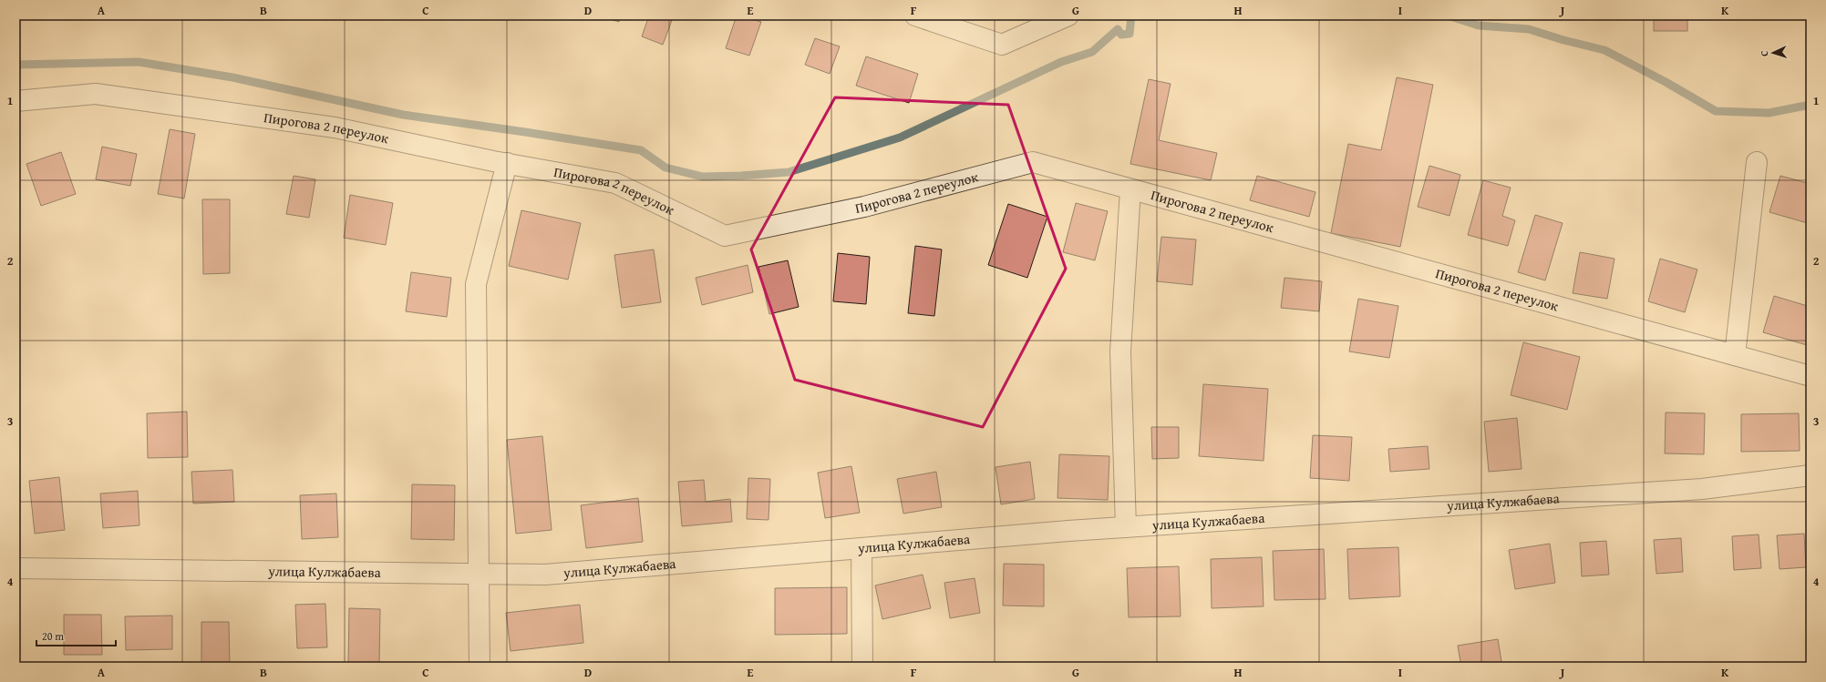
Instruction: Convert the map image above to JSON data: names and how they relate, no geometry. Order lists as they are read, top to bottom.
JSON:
{
  "streets": {
    "street": ["Пирогова 2 переулок", "улица Кулжабаева"]
  },
  "scale_bar": "20 m",
  "north": "left",
  "grid": {
    "columns": [
      "A",
      "B",
      "C",
      "D",
      "E",
      "F",
      "G",
      "H",
      "I",
      "J",
      "K"
    ],
    "rows": [
      "1",
      "2",
      "3",
      "4"
    ]
  }
}
